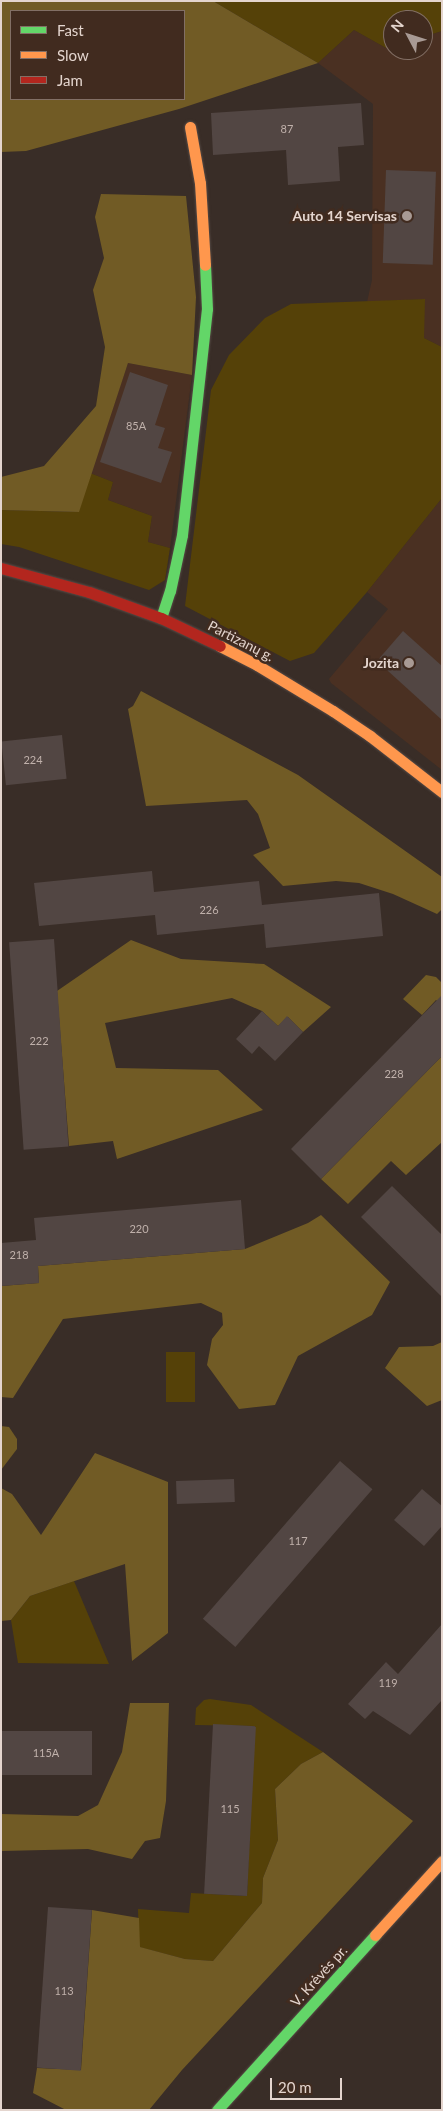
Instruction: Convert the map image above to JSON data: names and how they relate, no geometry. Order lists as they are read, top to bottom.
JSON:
{
  "streets": {
    "street": ["Partizanų g.", "V. Krėvės pr."]
  },
  "places": ["Auto 14 Servisas", "Jozita"],
  "house_numbers": [
    "87",
    "85A",
    "224",
    "226",
    "222",
    "228",
    "220",
    "218",
    "117",
    "119",
    "115A",
    "115",
    "113"
  ],
  "legend": ["Fast", "Slow", "Jam"],
  "scale_bar": "20 m",
  "north": "top left"
}
